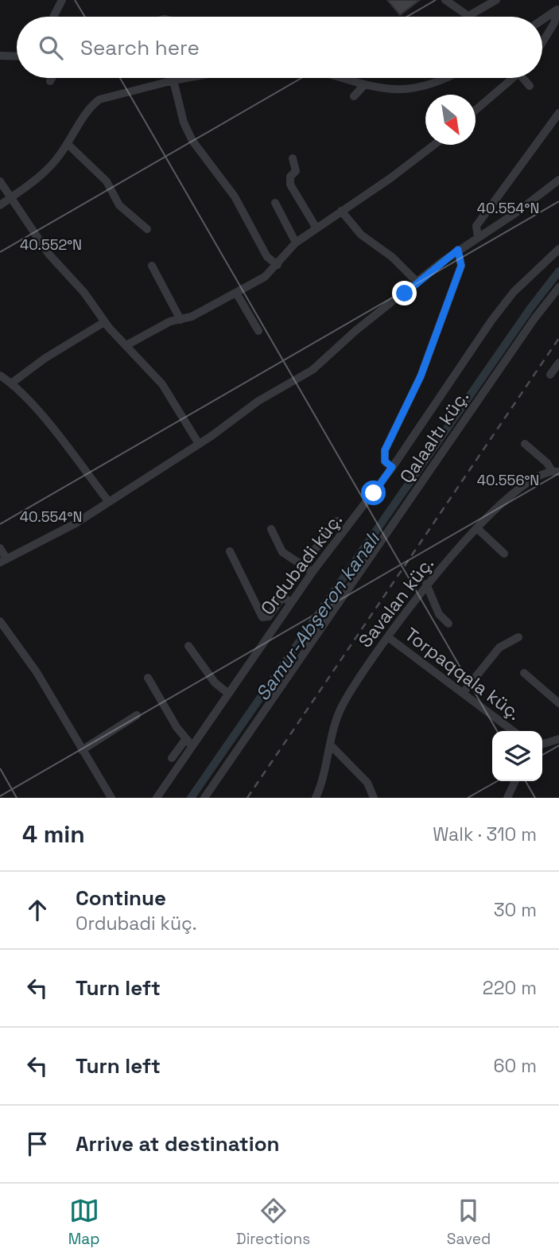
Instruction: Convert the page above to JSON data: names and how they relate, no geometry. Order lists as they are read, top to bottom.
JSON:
{
  "streets": {
    "street": [
      "Qalaaltı küç.",
      "Ordubadi küç.",
      "Savalan küç.",
      "Torpaqqala küç."
    ]
  },
  "crossings": [
    ["Savalan küç.", "Torpaqqala küç."]
  ],
  "water": ["Samur-Abşeron kanalı"],
  "north": "bottom right",
  "page": {
    "search": "Search here",
    "heading": ["4 min", "Walk · 310 m"],
    "list": [
      ["Continue", "Ordubadi küç.", "30 m"],
      ["Turn left", "220 m"],
      ["Turn left", "60 m"],
      "Arrive at destination"
    ],
    "nav": ["Map", "Directions", "Saved"]
  },
  "coordinates": ["40.554°N", "40.552°N", "40.556°N"]
}
